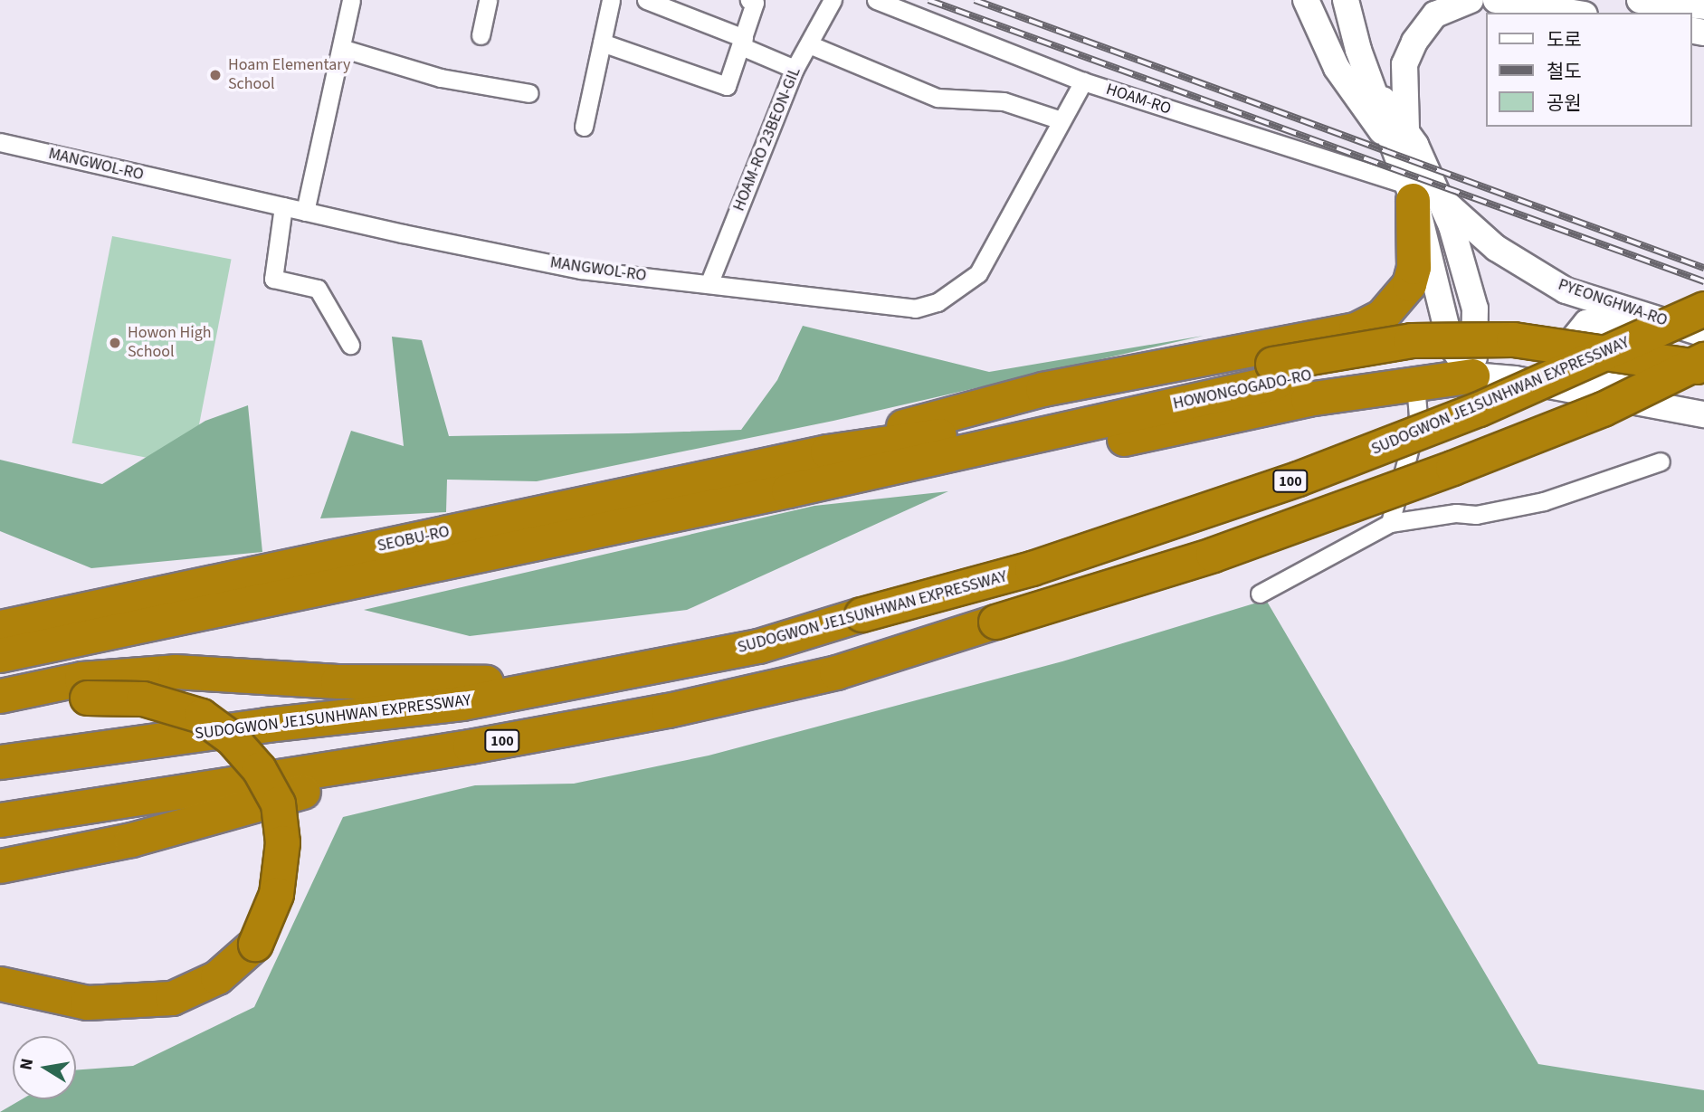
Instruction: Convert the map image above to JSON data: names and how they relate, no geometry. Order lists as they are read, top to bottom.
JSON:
{
  "streets": {
    "highway": [
      "HOWONGOGADO-RO",
      "SUDOGWON JE1SUNHWAN EXPRESSWAY",
      "100",
      "SEOBU-RO"
    ],
    "main road": ["PYEONGHWA-RO"],
    "street": ["HOAM-RO", "HOAM-RO 23BEON-GIL", "MANGWOL-RO"]
  },
  "crossings": [
    ["HOAM-RO", "MANGWOL-RO"],
    ["HOAM-RO", "PYEONGHWA-RO"],
    ["HOAM-RO 23BEON-GIL", "MANGWOL-RO"],
    ["HOWONGOGADO-RO", "SEOBU-RO"]
  ],
  "places": ["Hoam Elementary School", "Howon High School"],
  "legend": ["도로", "철도", "공원"],
  "north": "left"
}
